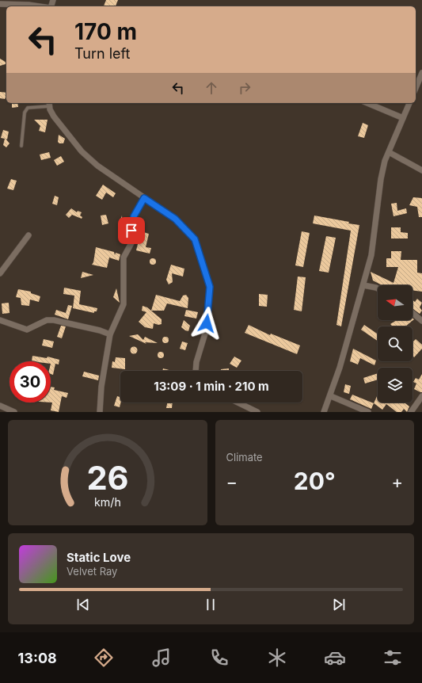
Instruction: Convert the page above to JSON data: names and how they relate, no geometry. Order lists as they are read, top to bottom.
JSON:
{
  "north": "left",
  "page": {
    "turn": ["170 m", "Turn left"],
    "limit": "30",
    "trip": "13:09 · 1 min · 210 m",
    "tile": "Climate",
    "heat": ["−", "20°", "+"],
    "song": ["Static Love", "Velvet Ray"],
    "tabs": "13:08",
    "gauge": ["26", "km/h"]
  }
}
